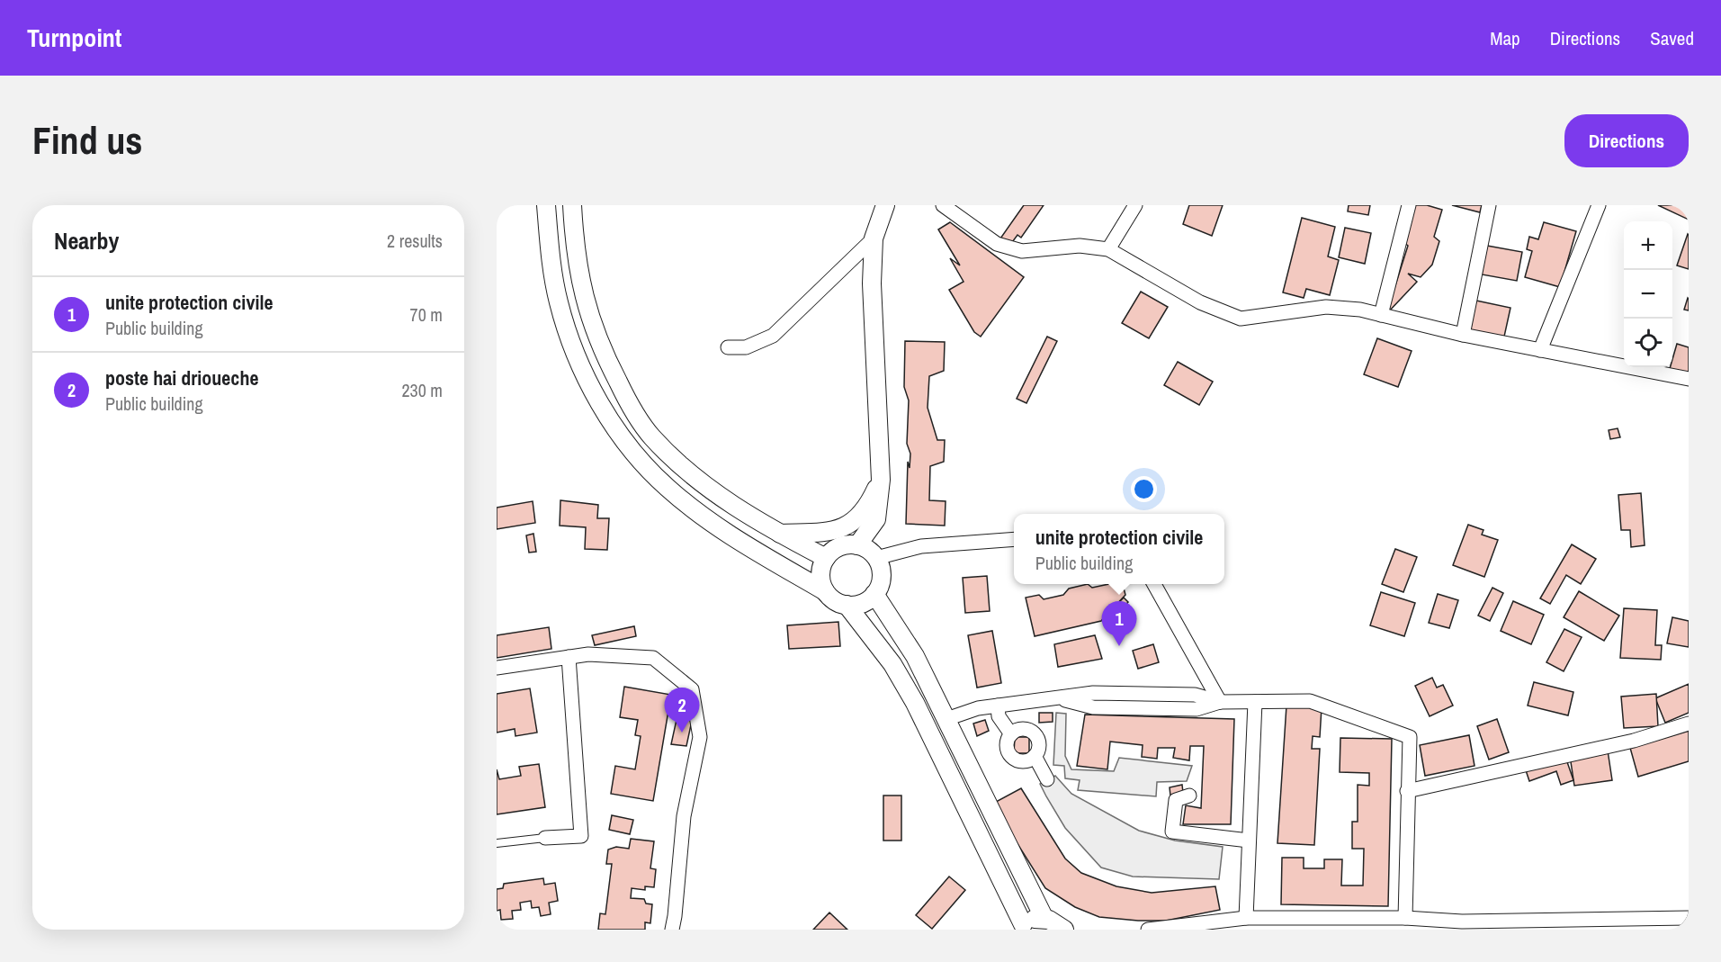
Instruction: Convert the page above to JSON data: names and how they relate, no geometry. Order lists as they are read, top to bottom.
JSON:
{
  "page": {
    "header": "Turnpoint",
    "nav": ["Map", "Directions", "Saved"],
    "buttons": "Directions",
    "title": "Find us",
    "heading": ["Nearby", "2 results"],
    "map_buttons": ["+", "−"],
    "list": [
      {
        "mark": "1",
        "name": "unite protection civile",
        "note": "Public building",
        "value": "70 m"
      },
      {
        "mark": "2",
        "name": "poste hai drioueche",
        "note": "Public building",
        "value": "230 m"
      }
    ],
    "popup": ["unite protection civile", "Public building"],
    "pins": ["1", "2"]
  }
}
